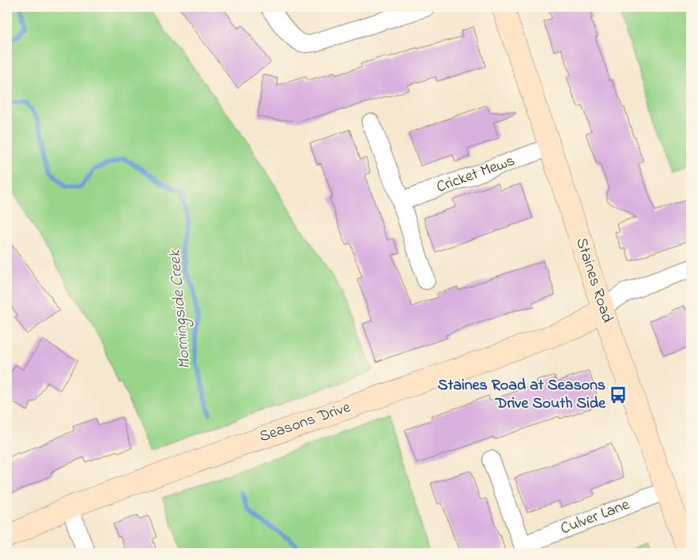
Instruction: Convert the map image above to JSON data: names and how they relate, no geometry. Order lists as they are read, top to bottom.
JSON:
{
  "streets": {
    "street": [
      "Cricket Mews",
      "Staines Road",
      "Seasons Drive",
      "Culver Lane"
    ]
  },
  "crossings": [
    ["Cricket Mews", "Staines Road"],
    ["Staines Road", "Seasons Drive"],
    ["Staines Road", "Culver Lane"]
  ],
  "water": ["Morningside Creek"],
  "places": {
    "bus stop": ["Staines Road at Seasons Drive South Side"]
  }
}
